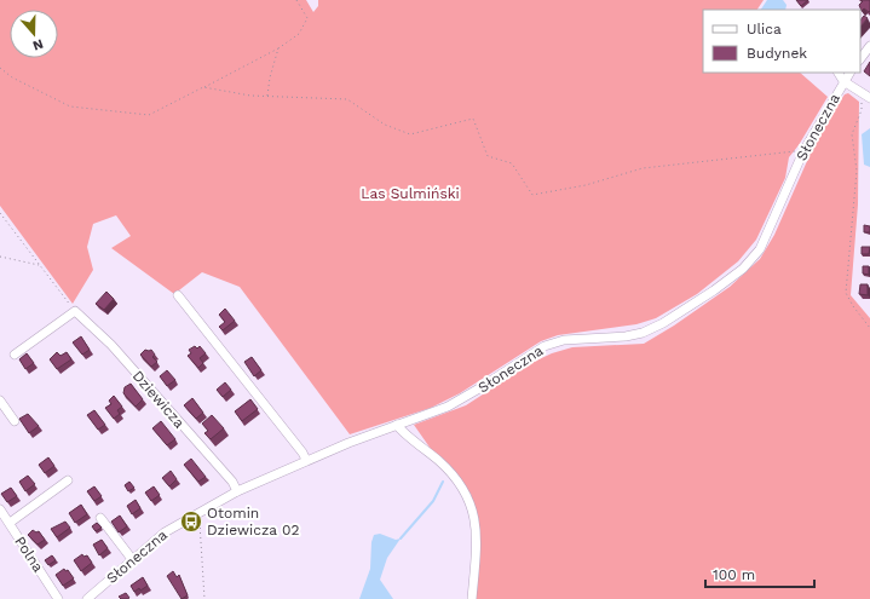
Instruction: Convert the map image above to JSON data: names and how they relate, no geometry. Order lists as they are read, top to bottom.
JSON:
{
  "streets": {
    "street": ["Słoneczna", "Dziewicza", "Polna"]
  },
  "crossings": [
    ["Słoneczna", "Dziewicza"]
  ],
  "parks": ["Las Sulmiński"],
  "places": {
    "bus stop": ["Otomin Dziewicza 02"]
  },
  "legend": ["Ulica", "Budynek"],
  "scale_bar": "100 m",
  "north": "bottom"
}
